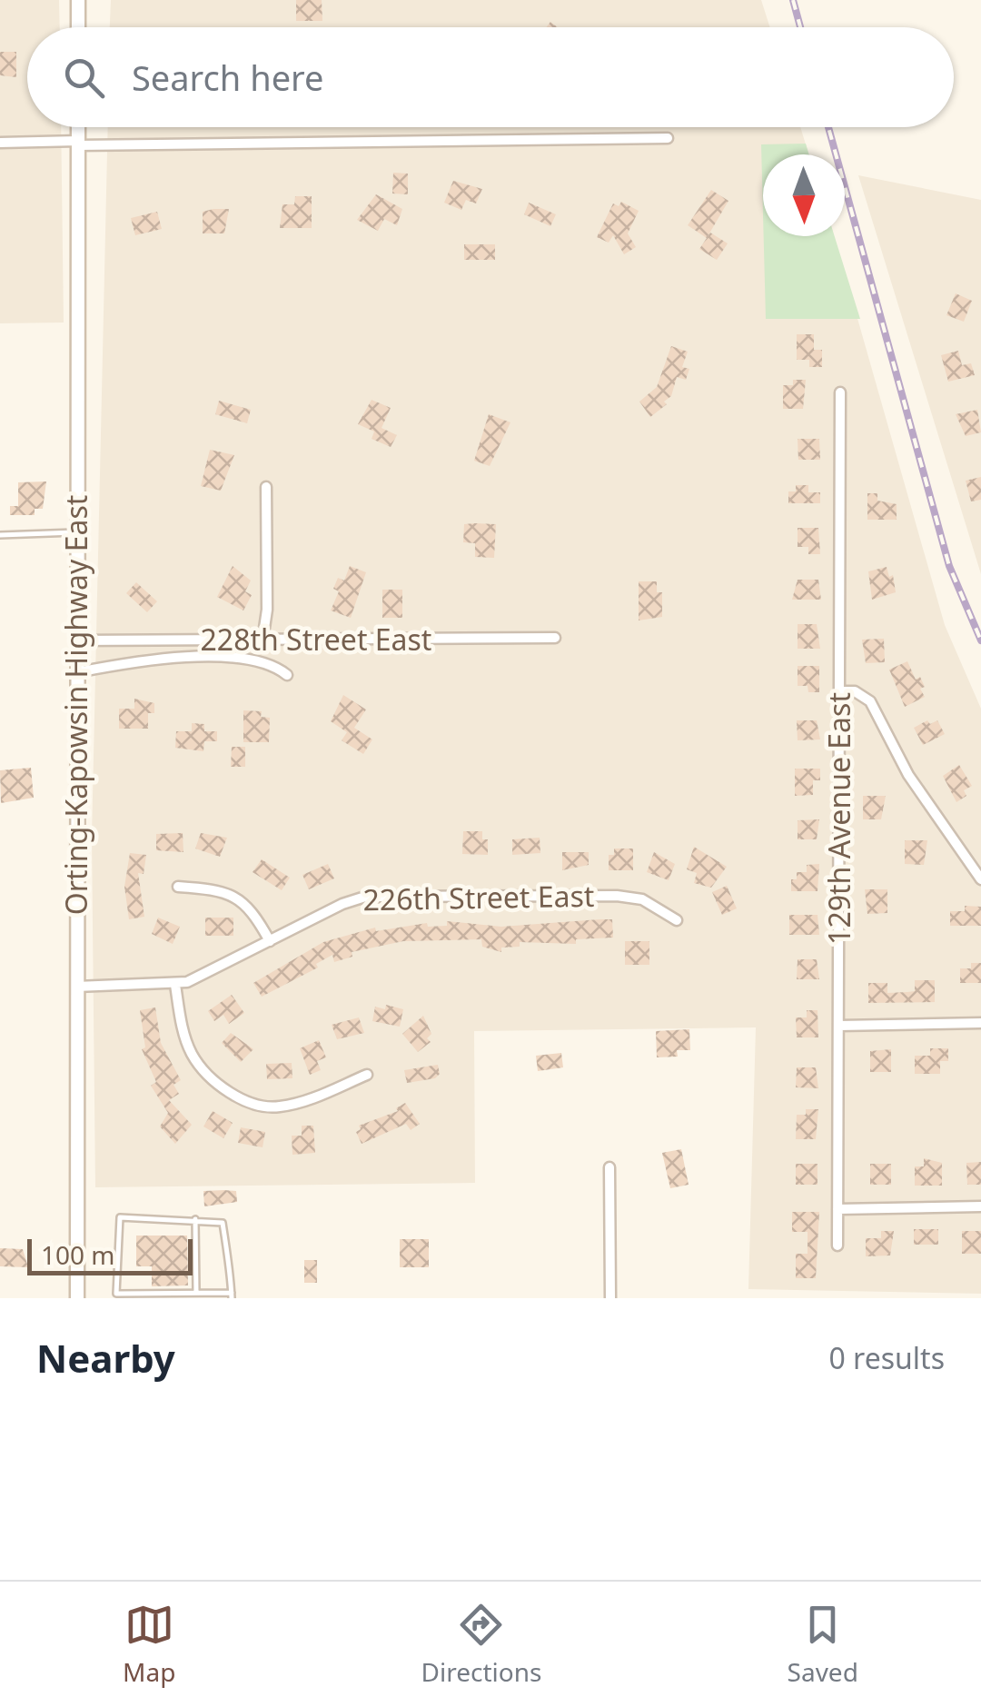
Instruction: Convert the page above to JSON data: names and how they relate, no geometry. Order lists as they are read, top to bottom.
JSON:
{
  "streets": {
    "main road": ["Orting-Kapowsin Highway East"],
    "street": ["228th Street East", "129th Avenue East", "226th Street East"]
  },
  "crossings": [
    ["228th Street East", "Orting-Kapowsin Highway East"],
    ["Orting-Kapowsin Highway East", "226th Street East"]
  ],
  "scale_bar": "100 m",
  "north": "bottom",
  "page": {
    "search": "Search here",
    "scale": "100 m",
    "heading": ["Nearby", "0 results"],
    "nav": ["Map", "Directions", "Saved"]
  }
}
